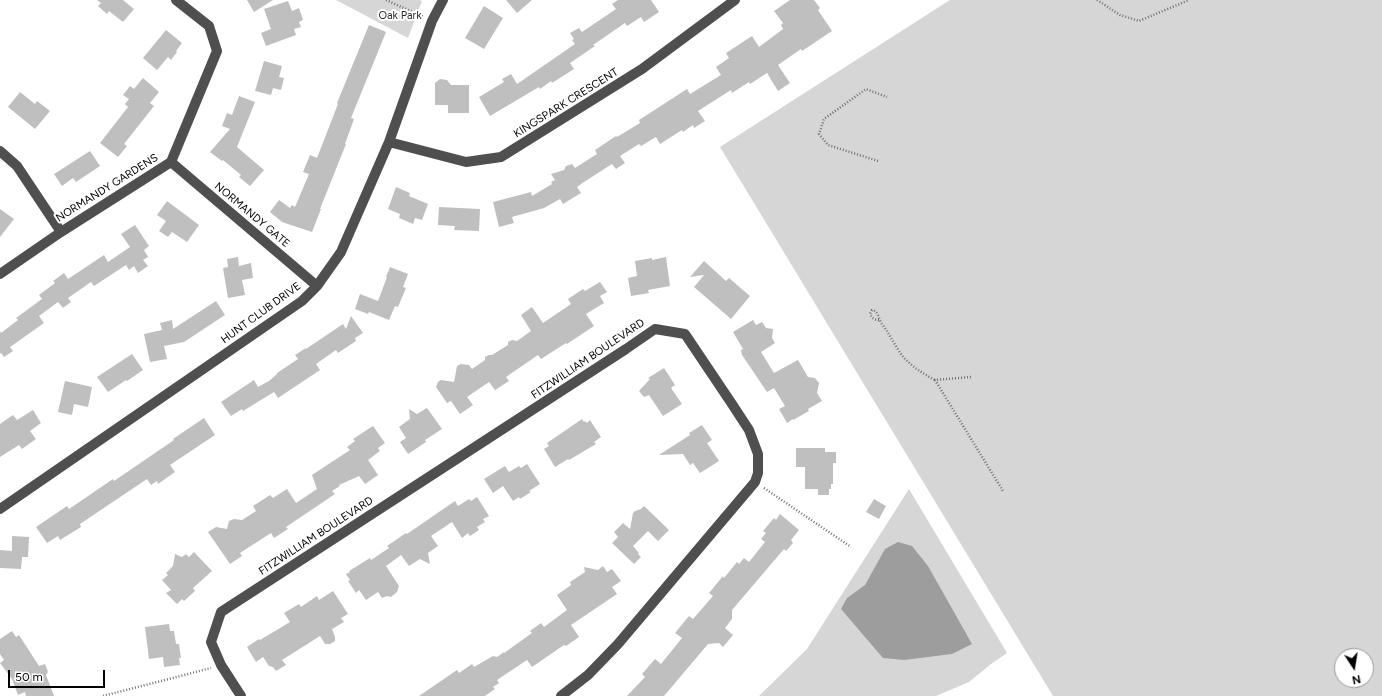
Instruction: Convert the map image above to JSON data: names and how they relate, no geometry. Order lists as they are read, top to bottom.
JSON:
{
  "streets": {
    "street": [
      "KINGSPARK CRESCENT",
      "NORMANDY GARDENS",
      "NORMANDY GATE",
      "HUNT CLUB DRIVE",
      "FITZWILLIAM BOULEVARD"
    ]
  },
  "crossings": [
    ["KINGSPARK CRESCENT", "HUNT CLUB DRIVE"],
    ["NORMANDY GARDENS", "NORMANDY GATE"],
    ["NORMANDY GATE", "HUNT CLUB DRIVE"]
  ],
  "parks": ["Oak Park"],
  "scale_bar": "50 m",
  "north": "bottom"
}
